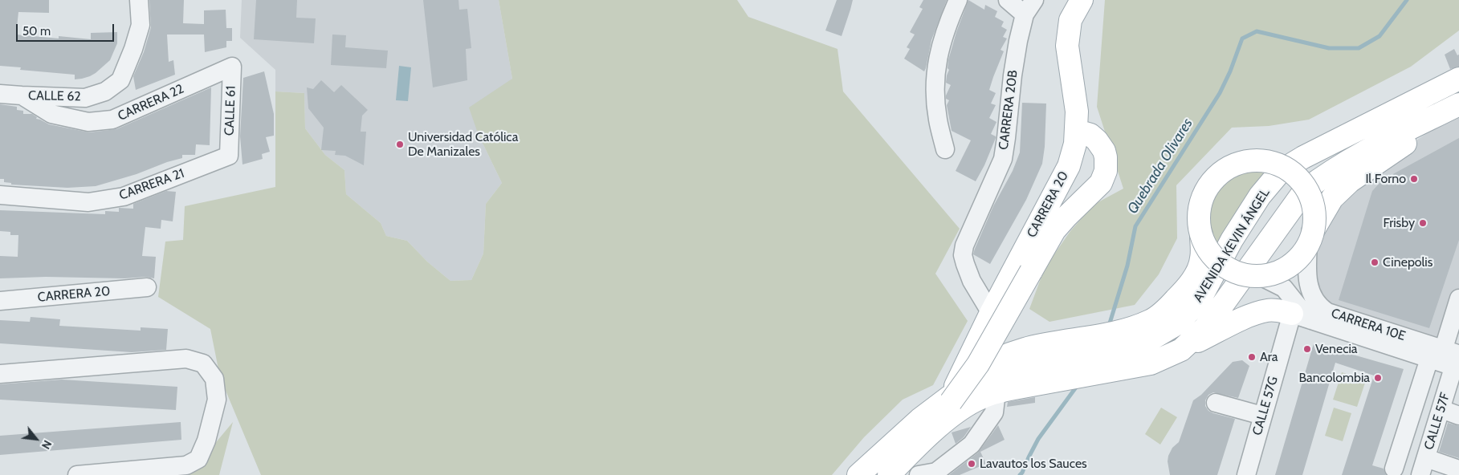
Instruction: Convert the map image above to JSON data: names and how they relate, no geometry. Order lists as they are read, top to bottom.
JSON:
{
  "streets": {
    "main road": ["CARRERA 20", "AVENIDA KEVIN ÁNGEL"],
    "street": [
      "CALLE 62",
      "CARRERA 22",
      "CARRERA 20B",
      "CALLE 61",
      "CARRERA 21",
      "CARRERA 10E",
      "CALLE 57G",
      "CALLE 57F"
    ]
  },
  "crossings": [
    ["CALLE 62", "CARRERA 22"],
    ["CARRERA 22", "CALLE 61"],
    ["CARRERA 20B", "CARRERA 20"],
    ["CALLE 61", "CARRERA 21"],
    ["CARRERA 20", "AVENIDA KEVIN ÁNGEL"],
    ["CARRERA 10E", "CALLE 57G"],
    ["CARRERA 10E", "CALLE 57F"]
  ],
  "water": ["Quebrada Olivares"],
  "places": [
    "Universidad Católica De Manizales",
    "Il Forno",
    "Frisby",
    "Cinepolis",
    "Venecia",
    "Ara",
    "Bancolombia",
    "Lavautos los Sauces"
  ],
  "scale_bar": "50 m",
  "north": "bottom right"
}
